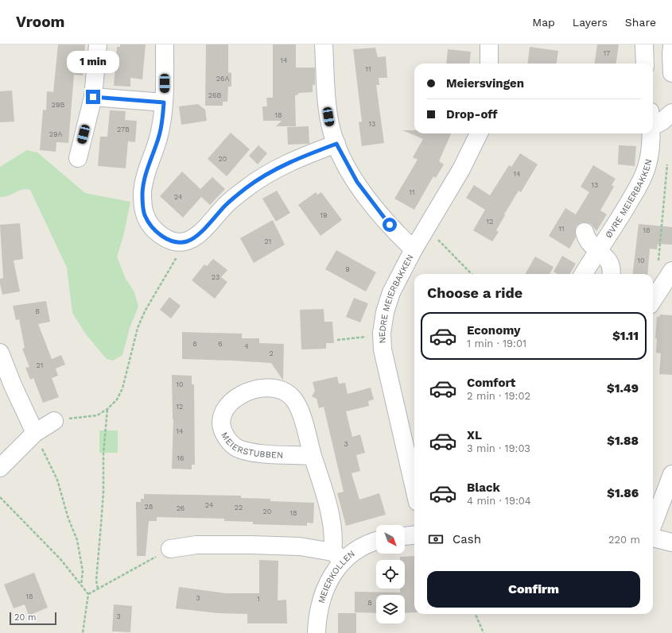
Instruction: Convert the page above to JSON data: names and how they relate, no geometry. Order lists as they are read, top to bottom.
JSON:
{
  "streets": {
    "street": [
      "ØVRE MEIERBAKKEN",
      "NEDRE MEIERBAKKEN",
      "MEIERSTUBBEN",
      "MEIERKOLLEN"
    ]
  },
  "crossings": [
    ["MEIERSTUBBEN", "MEIERKOLLEN"]
  ],
  "house_numbers": [
    "17",
    "14",
    "11",
    "26A",
    "26B",
    "29B",
    "18",
    "13",
    "27B",
    "29A",
    "20",
    "14",
    "13",
    "11",
    "24",
    "19",
    "12",
    "11",
    "18",
    "21",
    "10",
    "9",
    "23",
    "8",
    "8",
    "6",
    "4",
    "2",
    "21",
    "10",
    "12",
    "14",
    "3",
    "16",
    "24",
    "28",
    "22",
    "26",
    "20",
    "18",
    "18",
    "3",
    "1",
    "8",
    "3"
  ],
  "scale_bar": "20 m",
  "north": "bottom right",
  "page": {
    "header": "Vroom",
    "nav": ["Map", "Layers", "Share"],
    "bubble": "1 min",
    "banner": ["Meiersvingen", "Drop-off"],
    "heading": "Choose a ride",
    "list": [
      {
        "name": "Economy",
        "note": "1 min · 19:01",
        "value": "$1.11"
      },
      {
        "name": "Comfort",
        "note": "2 min · 19:02",
        "value": "$1.49"
      },
      {
        "name": "XL",
        "note": "3 min · 19:03",
        "value": "$1.88"
      },
      {
        "name": "Black",
        "note": "4 min · 19:04",
        "value": "$1.86"
      }
    ],
    "pay": ["Cash", "220 m"],
    "buttons": "Confirm",
    "scale": "20 m"
  }
}
